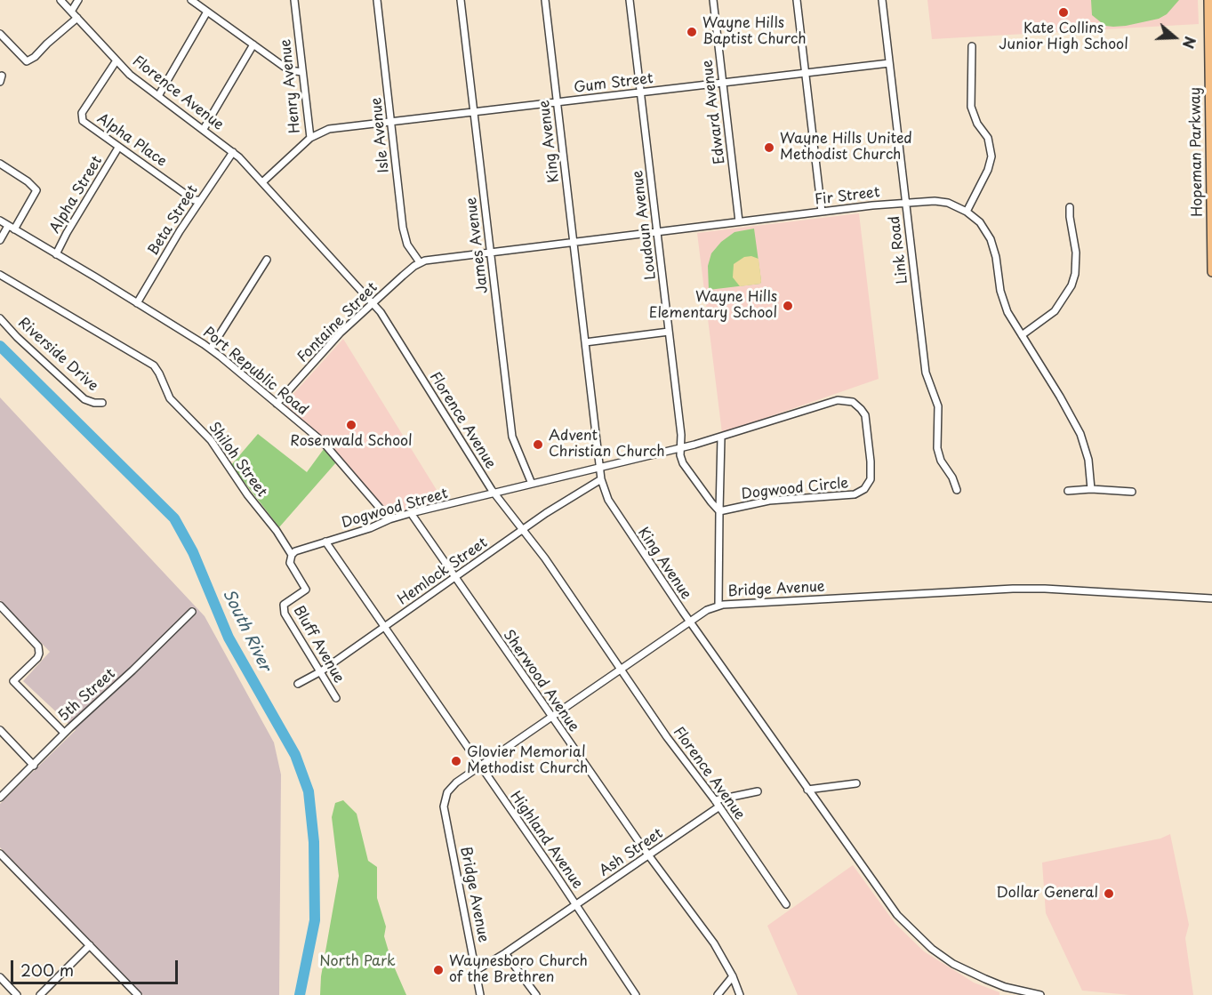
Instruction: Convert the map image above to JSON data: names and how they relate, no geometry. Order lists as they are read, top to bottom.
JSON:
{
  "streets": {
    "main road": ["Hopeman Parkway"],
    "street": [
      "Gum Street",
      "Henry Avenue",
      "Florence Avenue",
      "Edward Avenue",
      "Isle Avenue",
      "Alpha Place",
      "King Avenue",
      "Alpha Street",
      "Fir Street",
      "Beta Street",
      "Loudoun Avenue",
      "James Avenue",
      "Link Road",
      "Fontaine Street",
      "Riverside Drive",
      "Port Republic Road",
      "Shiloh Street",
      "Dogwood Circle",
      "Dogwood Street",
      "Hemlock Street",
      "Bridge Avenue",
      "Bluff Avenue",
      "Sherwood Avenue",
      "5th Street",
      "Highland Avenue",
      "Ash Street"
    ]
  },
  "crossings": [
    ["Gum Street", "Henry Avenue"],
    ["Gum Street", "Edward Avenue"],
    ["Gum Street", "Isle Avenue"],
    ["Gum Street", "King Avenue"],
    ["Gum Street", "Loudoun Avenue"],
    ["Gum Street", "James Avenue"],
    ["Gum Street", "Link Road"],
    ["Henry Avenue", "Florence Avenue"],
    ["Florence Avenue", "Alpha Place"],
    ["Florence Avenue", "Beta Street"],
    ["Florence Avenue", "Fontaine Street"],
    ["Florence Avenue", "Dogwood Street"],
    ["Florence Avenue", "Hemlock Street"],
    ["Florence Avenue", "Bridge Avenue"],
    ["Florence Avenue", "Ash Street"],
    ["Edward Avenue", "Fir Street"],
    ["Isle Avenue", "Fir Street"],
    ["Isle Avenue", "Fontaine Street"],
    ["Alpha Place", "Alpha Street"],
    ["Alpha Place", "Beta Street"],
    ["King Avenue", "Fir Street"],
    ["King Avenue", "Dogwood Street"],
    ["King Avenue", "Hemlock Street"],
    ["King Avenue", "Bridge Avenue"],
    ["Alpha Street", "Port Republic Road"],
    ["Fir Street", "Loudoun Avenue"],
    ["Fir Street", "James Avenue"],
    ["Fir Street", "Link Road"],
    ["Fir Street", "Fontaine Street"],
    ["Beta Street", "Port Republic Road"],
    ["Loudoun Avenue", "Dogwood Circle"],
    ["Loudoun Avenue", "Dogwood Street"],
    ["James Avenue", "Dogwood Street"],
    ["Fontaine Street", "Port Republic Road"],
    ["Port Republic Road", "Dogwood Street"],
    ["Shiloh Street", "Bluff Avenue"],
    ["Dogwood Circle", "Dogwood Street"],
    ["Dogwood Street", "Sherwood Avenue"],
    ["Dogwood Street", "Highland Avenue"],
    ["Hemlock Street", "Bluff Avenue"],
    ["Hemlock Street", "Sherwood Avenue"],
    ["Hemlock Street", "Highland Avenue"],
    ["Bridge Avenue", "Sherwood Avenue"],
    ["Bridge Avenue", "Highland Avenue"],
    ["Bridge Avenue", "Ash Street"],
    ["Sherwood Avenue", "Ash Street"],
    ["Highland Avenue", "Ash Street"]
  ],
  "water": ["South River"],
  "parks": ["North Park"],
  "places": [
    "Kate Collins Junior High School",
    "Wayne Hills Baptist Church",
    "Wayne Hills United Methodist Church",
    "Wayne Hills Elementary School",
    "Rosenwald School",
    "Advent Christian Church",
    "Glovier Memorial Methodist Church",
    "Dollar General",
    "Waynesboro Church of the Brethren"
  ],
  "scale_bar": "200 m",
  "north": "right"
}
